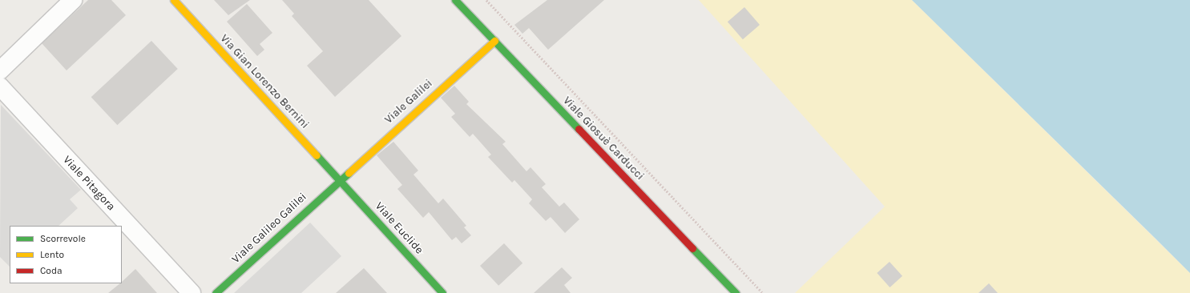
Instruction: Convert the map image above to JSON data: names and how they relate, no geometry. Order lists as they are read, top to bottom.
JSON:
{
  "streets": {
    "street": [
      "Via Gian Lorenzo Bernini",
      "Viale Galilei",
      "Viale Giosuè Carducci",
      "Viale Pitagora",
      "Viale Galileo Galilei",
      "Viale Euclide"
    ]
  },
  "crossings": [
    ["Via Gian Lorenzo Bernini", "Viale Galilei"],
    ["Via Gian Lorenzo Bernini", "Viale Galileo Galilei"],
    ["Via Gian Lorenzo Bernini", "Viale Euclide"],
    ["Viale Galilei", "Viale Giosuè Carducci"],
    ["Viale Galilei", "Viale Galileo Galilei"],
    ["Viale Galilei", "Viale Euclide"],
    ["Viale Galileo Galilei", "Viale Euclide"]
  ],
  "legend": ["Scorrevole", "Lento", "Coda"]
}
